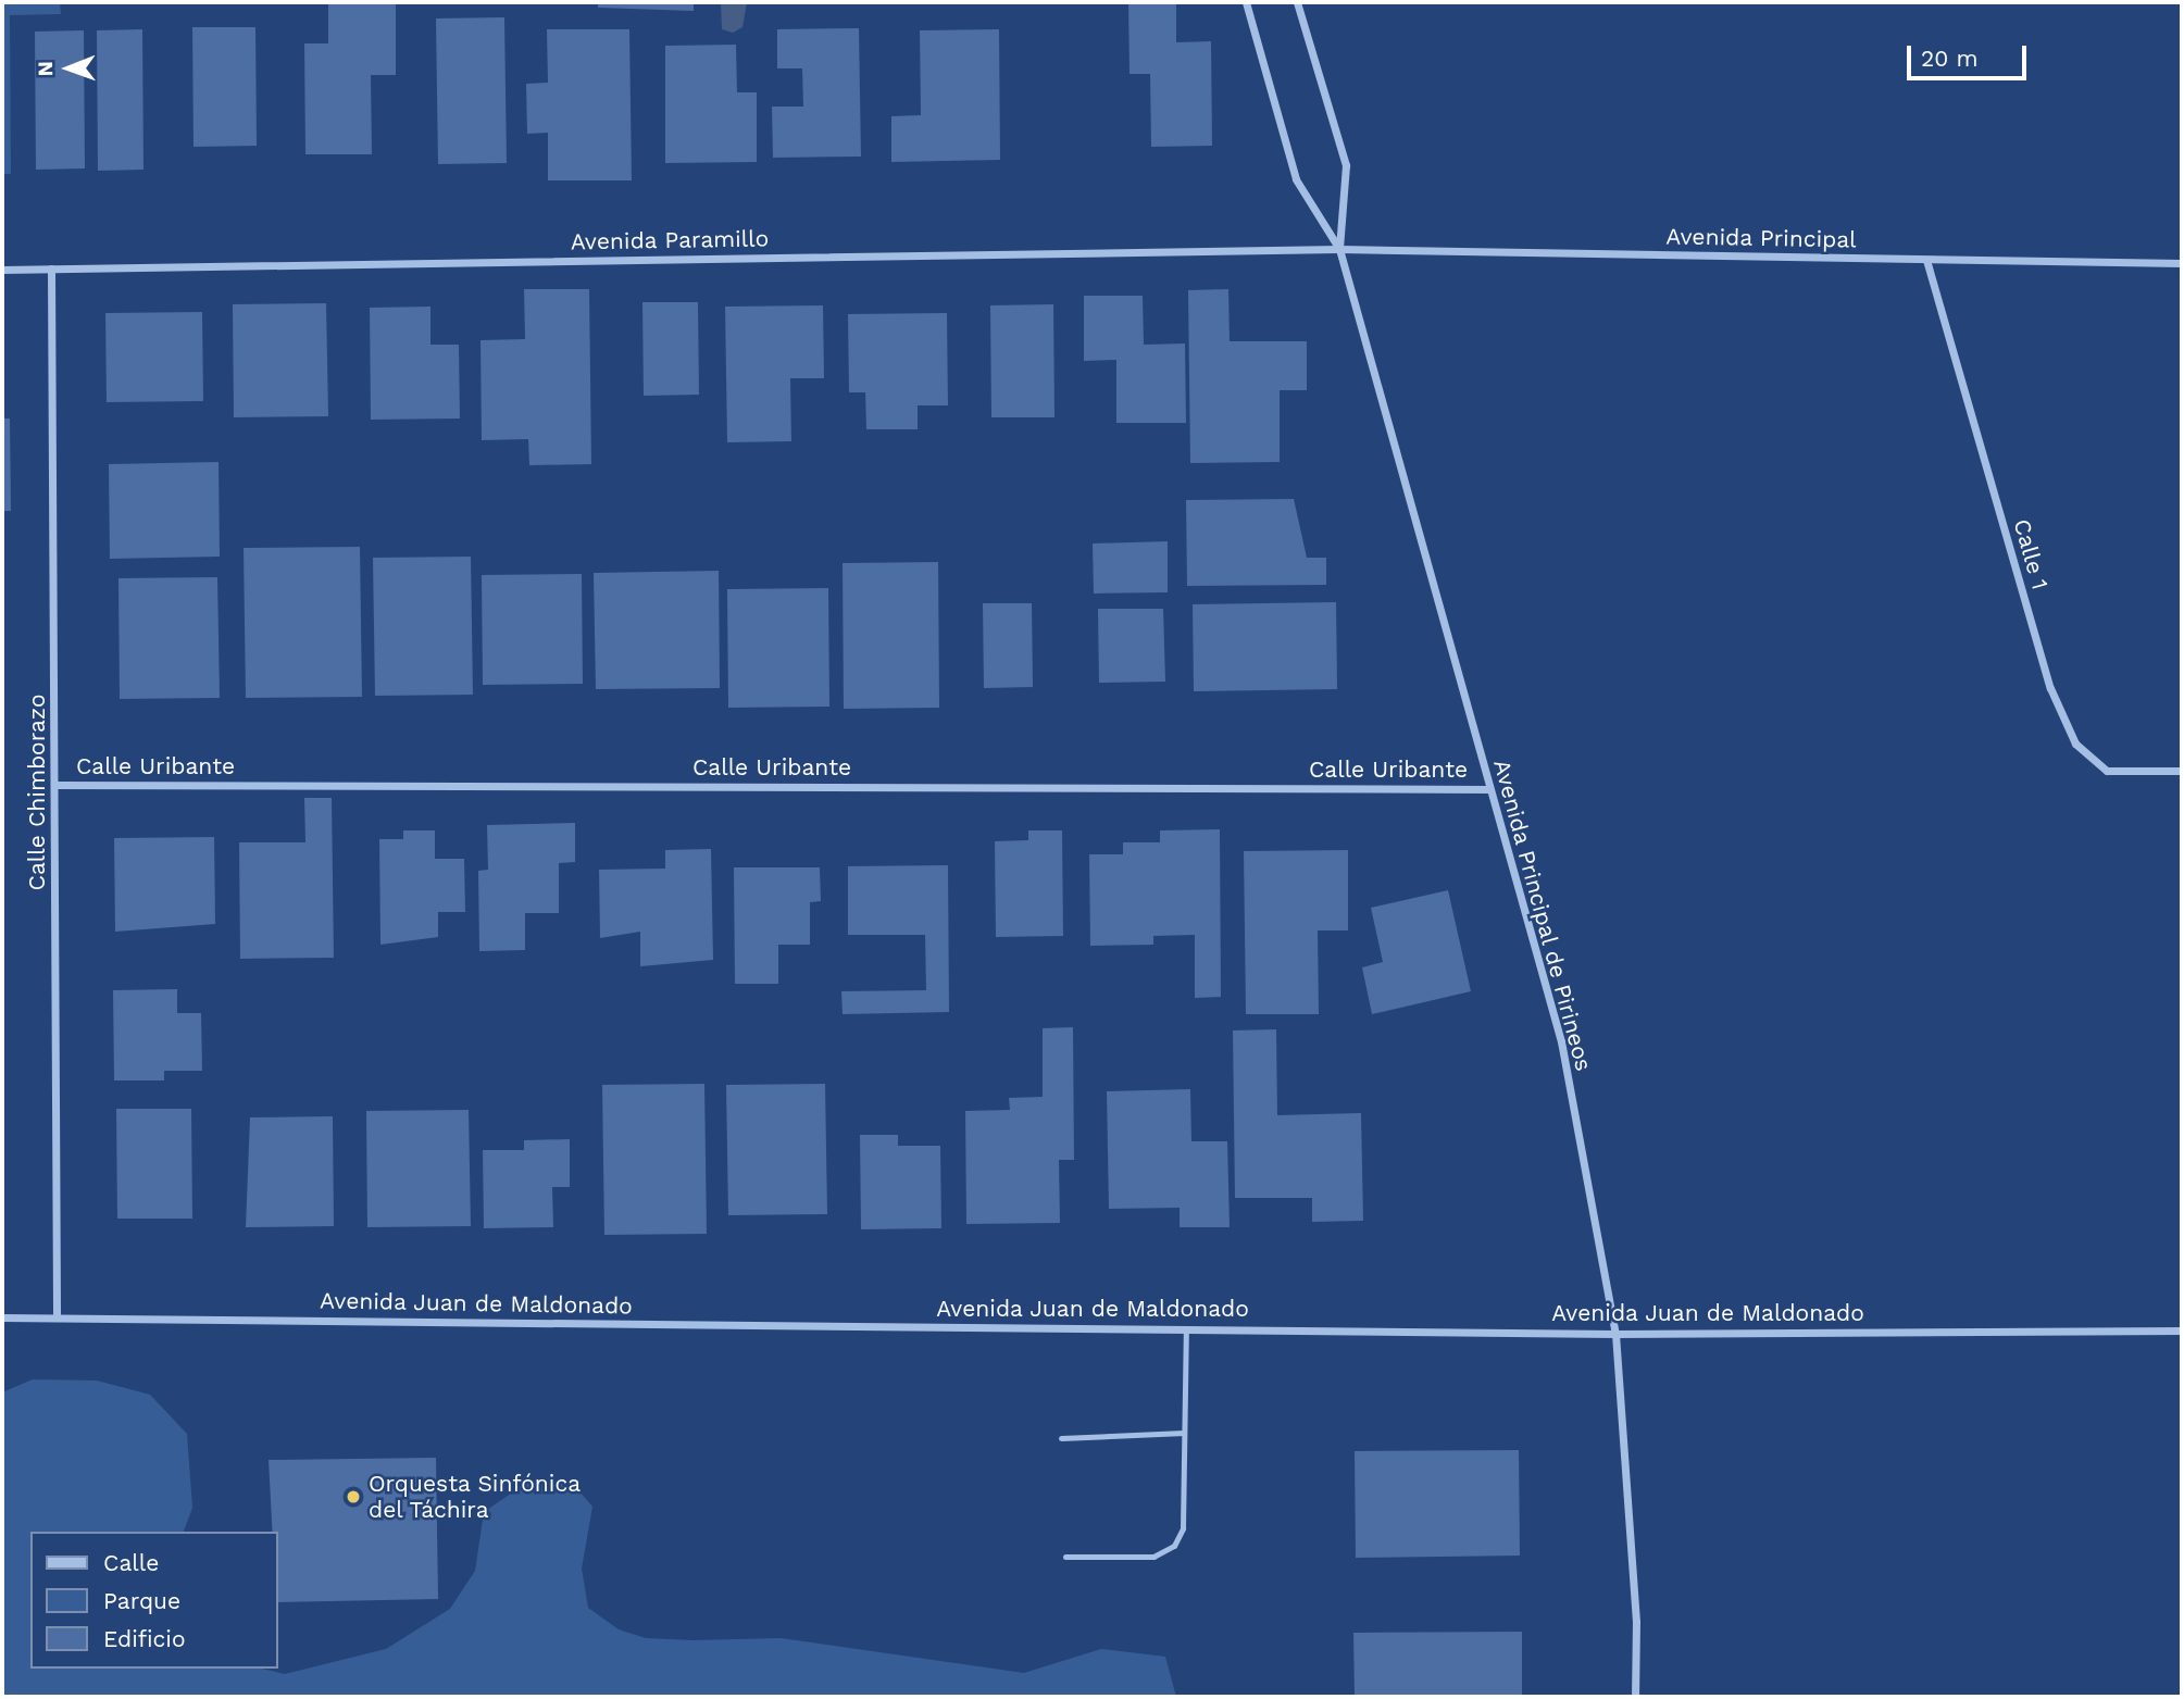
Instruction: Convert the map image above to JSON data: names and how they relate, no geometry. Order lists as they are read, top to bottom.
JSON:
{
  "streets": {
    "street": [
      "Avenida Principal",
      "Avenida Paramillo",
      "Calle 1",
      "Calle Uribante",
      "Calle Chimborazo",
      "Avenida Principal de Pirineos",
      "Avenida Juan de Maldonado"
    ]
  },
  "crossings": [
    ["Avenida Principal", "Avenida Paramillo"],
    ["Avenida Principal", "Calle 1"],
    ["Avenida Principal", "Avenida Principal de Pirineos"],
    ["Avenida Paramillo", "Calle Chimborazo"],
    ["Avenida Paramillo", "Avenida Principal de Pirineos"],
    ["Calle Uribante", "Calle Chimborazo"],
    ["Calle Uribante", "Avenida Principal de Pirineos"],
    ["Calle Chimborazo", "Avenida Juan de Maldonado"],
    ["Avenida Principal de Pirineos", "Avenida Juan de Maldonado"]
  ],
  "places": ["Orquesta Sinfónica del Táchira"],
  "legend": ["Calle", "Parque", "Edificio"],
  "scale_bar": "20 m",
  "north": "left"
}
